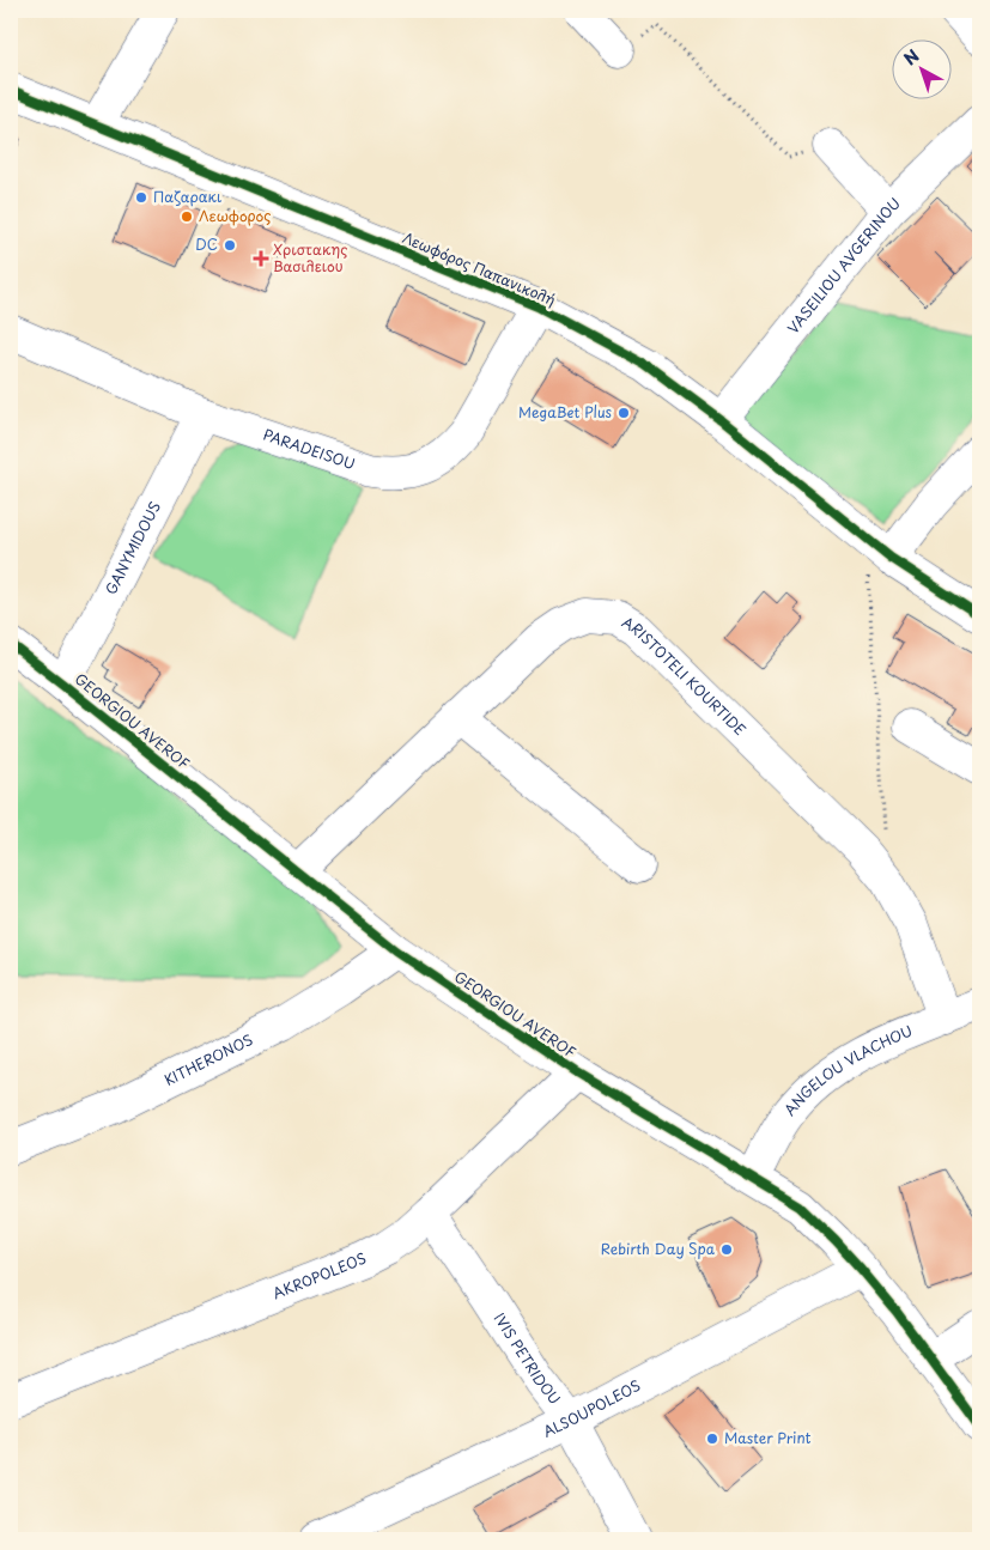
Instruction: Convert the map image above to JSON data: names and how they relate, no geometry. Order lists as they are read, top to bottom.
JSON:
{
  "streets": {
    "street": [
      "VASEILIOU AVGERINOU",
      "Λεωφόρος Παπανικολή",
      "PARADEISOU",
      "GANYMIDOUS",
      "ARISTOTELI KOURTIDE",
      "GEORGIOU AVEROF",
      "KITHERONOS",
      "ANGELOU VLACHOU",
      "AKROPOLEOS",
      "IVIS PETRIDOU",
      "ALSOUPOLEOS"
    ]
  },
  "crossings": [
    ["VASEILIOU AVGERINOU", "Λεωφόρος Παπανικολή"],
    ["Λεωφόρος Παπανικολή", "PARADEISOU"],
    ["PARADEISOU", "GANYMIDOUS"],
    ["GANYMIDOUS", "GEORGIOU AVEROF"],
    ["ARISTOTELI KOURTIDE", "GEORGIOU AVEROF"],
    ["ARISTOTELI KOURTIDE", "ANGELOU VLACHOU"],
    ["GEORGIOU AVEROF", "KITHERONOS"],
    ["GEORGIOU AVEROF", "ANGELOU VLACHOU"],
    ["GEORGIOU AVEROF", "AKROPOLEOS"],
    ["GEORGIOU AVEROF", "ALSOUPOLEOS"],
    ["AKROPOLEOS", "IVIS PETRIDOU"],
    ["IVIS PETRIDOU", "ALSOUPOLEOS"]
  ],
  "places": {
    "other": [
      "Παζαρακι",
      "Λεωφορος",
      "DC",
      "MegaBet Plus",
      "Rebirth Day Spa",
      "Master Print"
    ],
    "health": ["Χριστακης Βασιλειου"]
  },
  "north": "top left"
}
